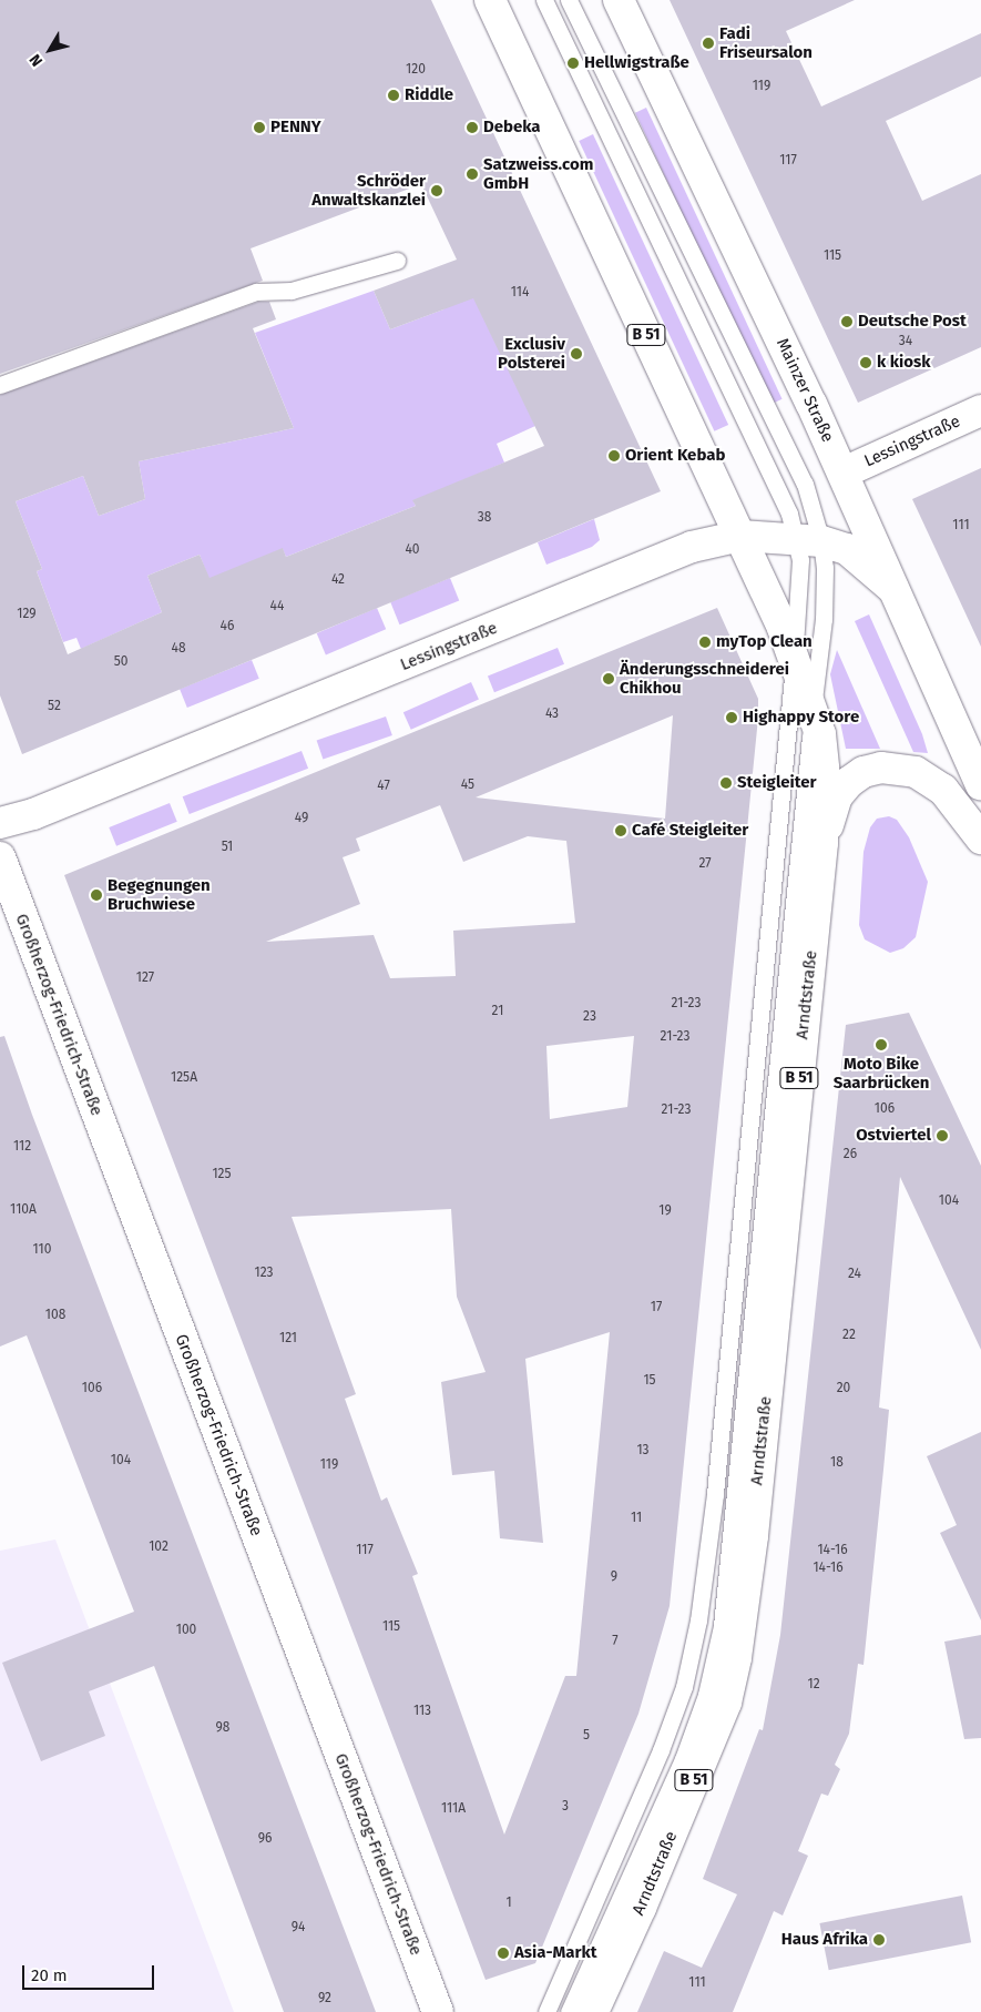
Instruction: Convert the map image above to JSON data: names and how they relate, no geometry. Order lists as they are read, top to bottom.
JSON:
{
  "streets": {
    "main road": [
      "B 51",
      "Mainzer Straße",
      "Lessingstraße",
      "Arndtstraße",
      "Großherzog-Friedrich-Straße"
    ]
  },
  "crossings": [
    ["B 51", "Lessingstraße"],
    ["B 51", "Arndtstraße"],
    ["Mainzer Straße", "Lessingstraße"]
  ],
  "places": [
    "Fadi Friseursalon",
    "Hellwigstraße",
    "Riddle",
    "PENNY",
    "Debeka",
    "Satzweiss.com GmbH",
    "Schröder Anwaltskanzlei",
    "Deutsche Post",
    "Exclusiv Polsterei",
    "k kiosk",
    "Orient Kebab",
    "myTop Clean",
    "Änderungsschneiderei Chikhou",
    "Highappy Store",
    "Steigleiter",
    "Café Steigleiter",
    "Begegnungen Bruchwiese",
    "Moto Bike Saarbrücken",
    "Ostviertel",
    "Haus Afrika",
    "Asia-Markt"
  ],
  "house_numbers": [
    "120",
    "119",
    "117",
    "115",
    "114",
    "34",
    "38",
    "111",
    "40",
    "42",
    "44",
    "129",
    "46",
    "48",
    "50",
    "52",
    "43",
    "45",
    "47",
    "49",
    "51",
    "27",
    "127",
    "21-23",
    "21",
    "23",
    "21-23",
    "125A",
    "106",
    "21-23",
    "112",
    "26",
    "125",
    "104",
    "110A",
    "19",
    "110",
    "123",
    "24",
    "17",
    "108",
    "22",
    "121",
    "15",
    "106",
    "20",
    "13",
    "104",
    "18",
    "119",
    "11",
    "102",
    "117",
    "14-16",
    "14-16",
    "9",
    "115",
    "100",
    "7",
    "12",
    "113",
    "98",
    "5",
    "3",
    "111A",
    "96",
    "1",
    "94",
    "111",
    "92"
  ],
  "scale_bar": "20 m",
  "north": "bottom left"
}
